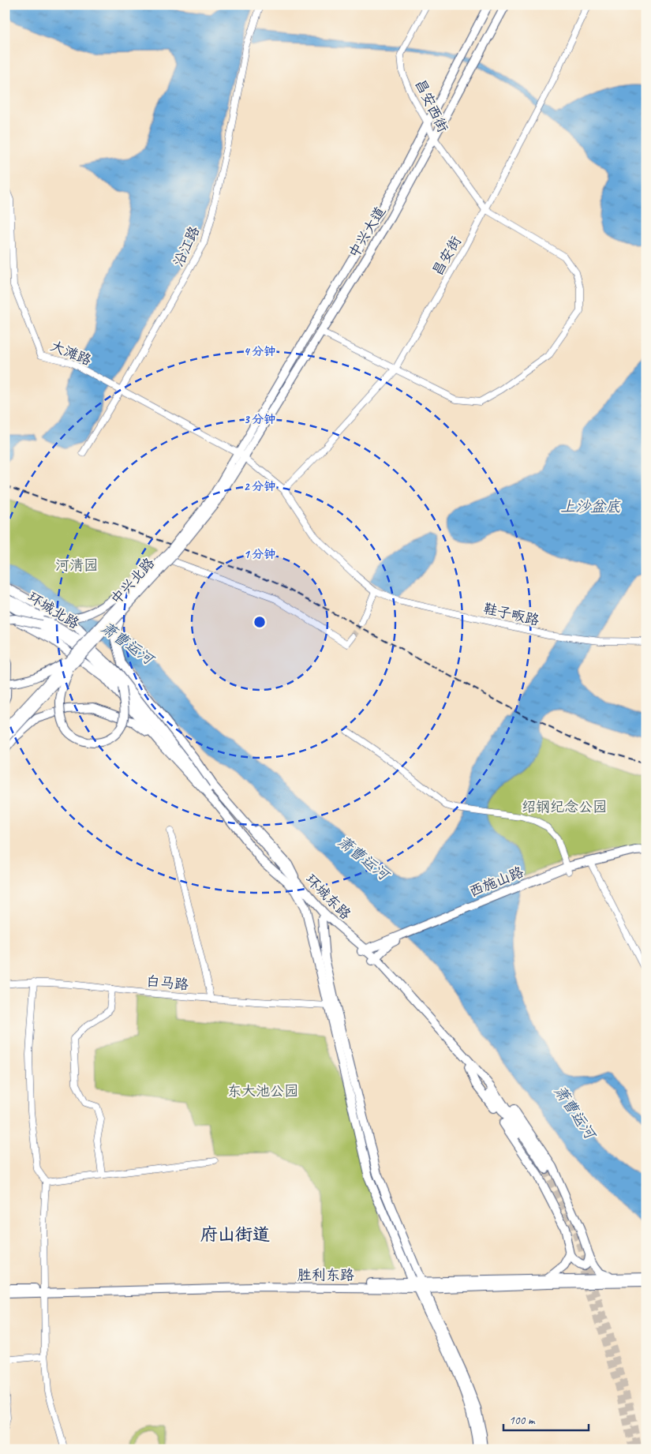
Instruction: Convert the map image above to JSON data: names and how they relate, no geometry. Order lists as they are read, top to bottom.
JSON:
{
  "streets": {
    "main road": [
      "中兴大道",
      "中兴北路",
      "环城北路",
      "西施山路",
      "环城东路",
      "胜利东路"
    ],
    "street": [
      "昌安西街",
      "沿江路",
      "昌安街",
      "大滩路",
      "鞋子畈路",
      "白马路"
    ]
  },
  "crossings": [
    ["昌安西街", "中兴大道"],
    ["昌安西街", "昌安街"],
    ["中兴大道", "大滩路"],
    ["中兴大道", "中兴北路"],
    ["中兴大道", "鞋子畈路"],
    ["沿江路", "大滩路"],
    ["昌安街", "鞋子畈路"],
    ["大滩路", "鞋子畈路"],
    ["环城北路", "环城东路"],
    ["西施山路", "环城东路"]
  ],
  "districts": ["府山街道"],
  "water": ["上沙盆底", "萧曹运河"],
  "parks": ["河清园", "绍钢纪念公园", "东大池公园"],
  "scale_bar": "100 m",
  "rings": [
    "4 分钟",
    "3 分钟",
    "2 分钟",
    "1 分钟"
  ]
}
